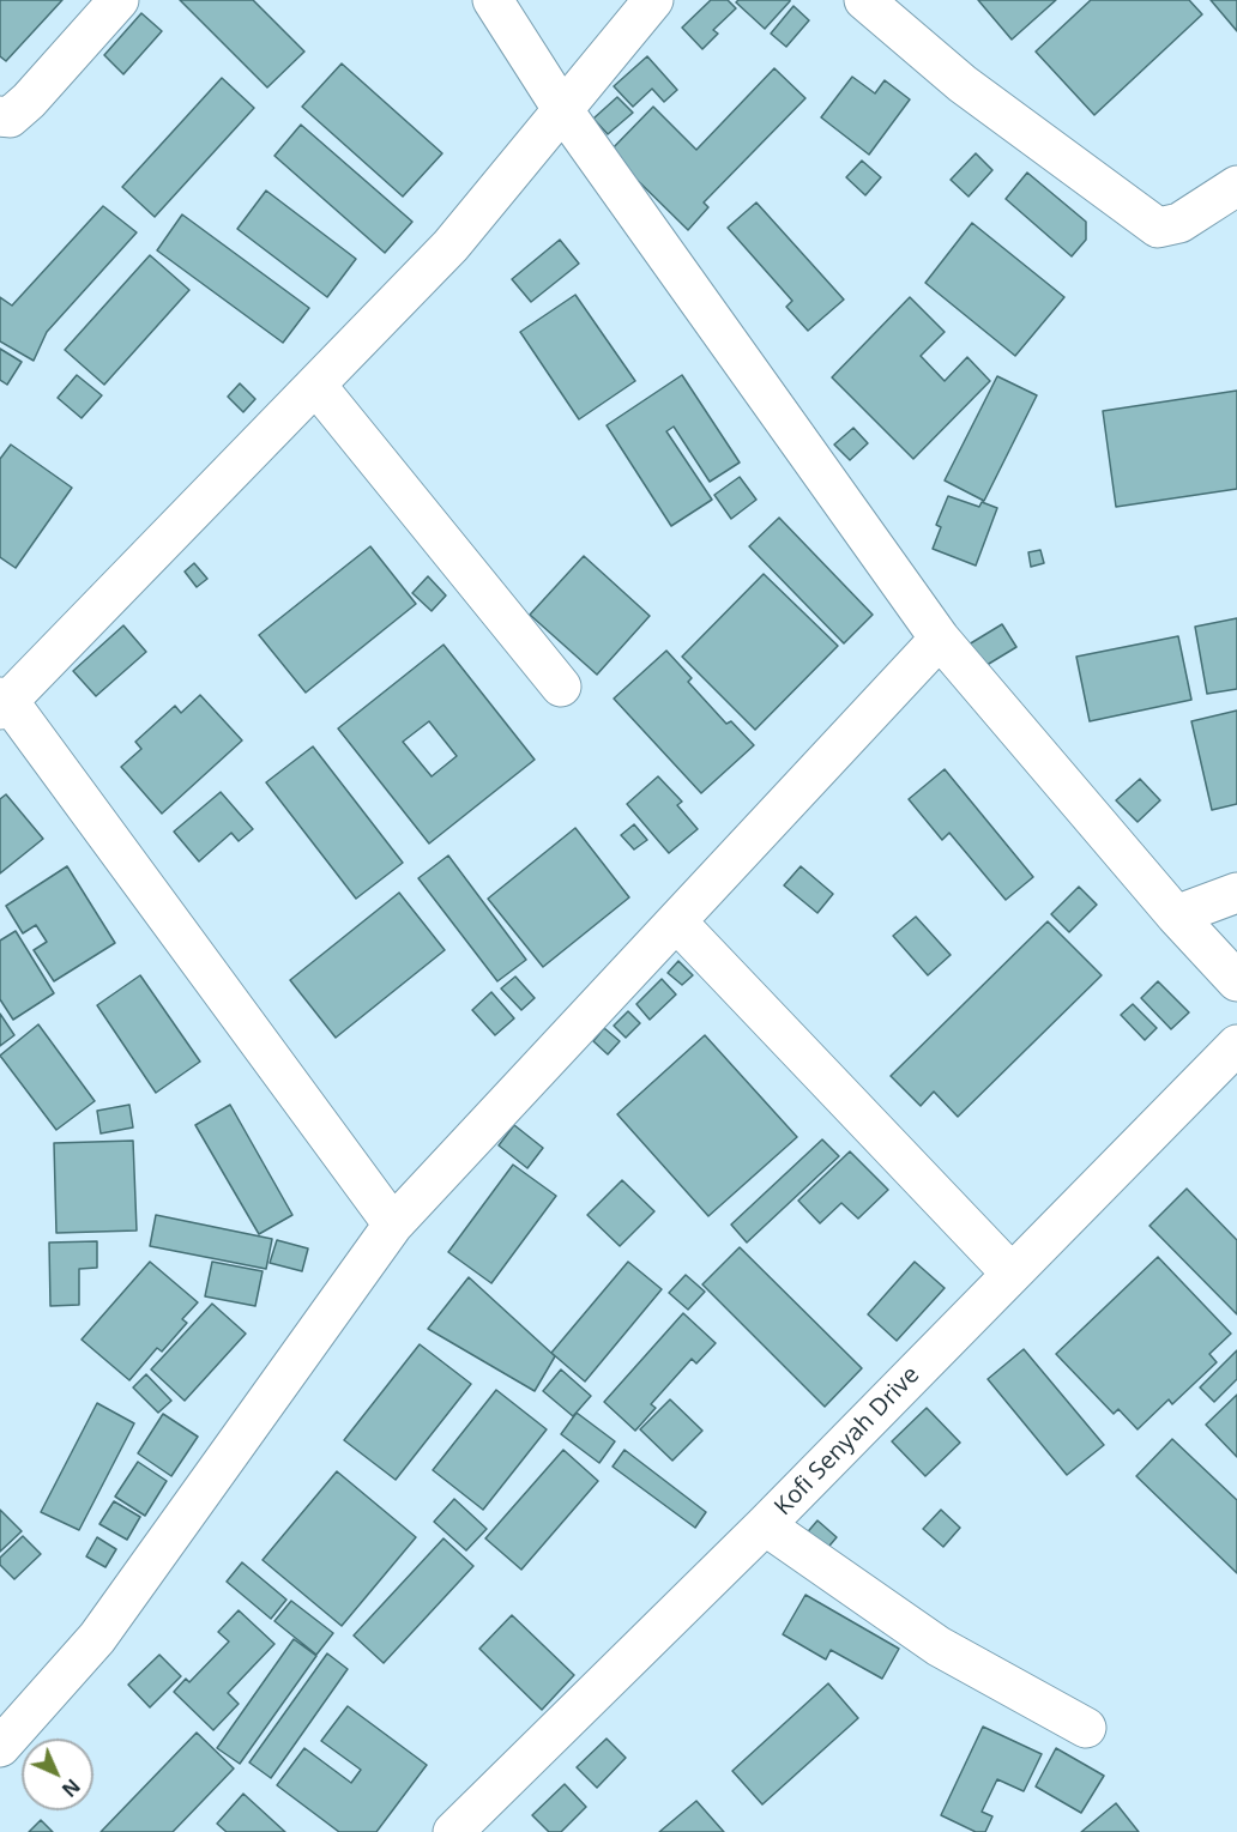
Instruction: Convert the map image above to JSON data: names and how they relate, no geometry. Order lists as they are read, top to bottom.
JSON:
{
  "streets": {
    "street": ["Kofi Senyah Drive"]
  },
  "north": "bottom right"
}
